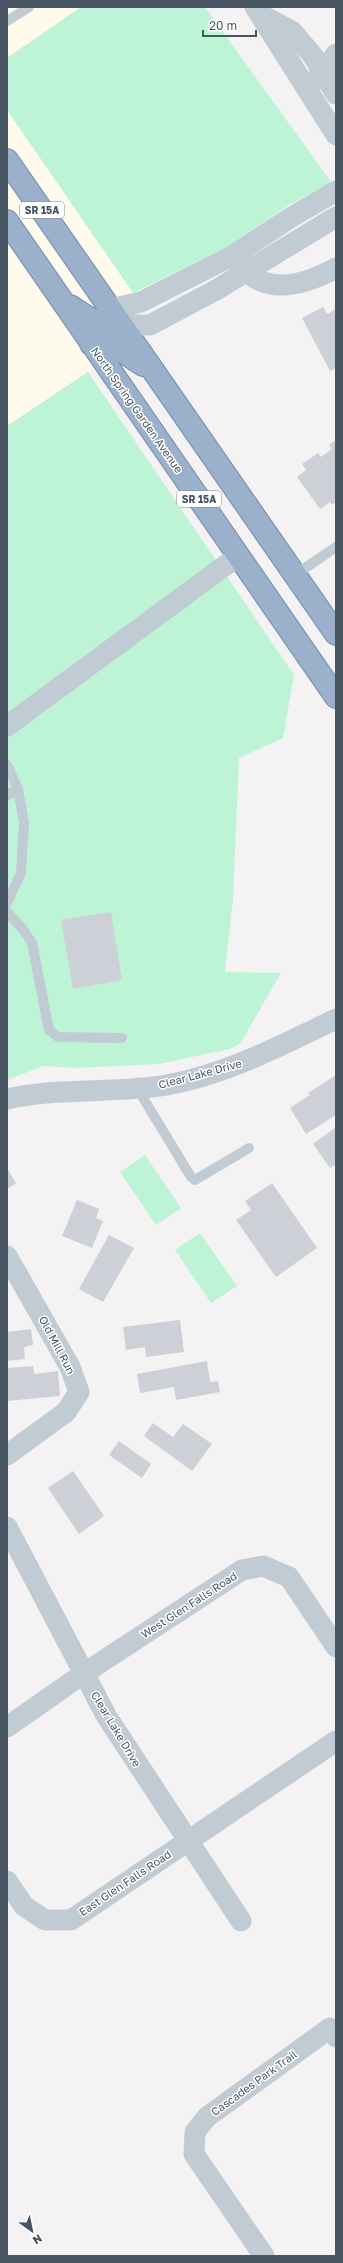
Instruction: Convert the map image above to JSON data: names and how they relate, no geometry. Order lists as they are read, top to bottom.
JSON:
{
  "streets": {
    "highway": ["SR 15A", "North Spring Garden Avenue"],
    "street": [
      "Clear Lake Drive",
      "Old Mill Run",
      "West Glen Falls Road",
      "East Glen Falls Road",
      "Cascades Park Trail"
    ]
  },
  "crossings": [
    ["Clear Lake Drive", "West Glen Falls Road"],
    ["Clear Lake Drive", "East Glen Falls Road"]
  ],
  "scale_bar": "20 m",
  "north": "bottom right"
}
